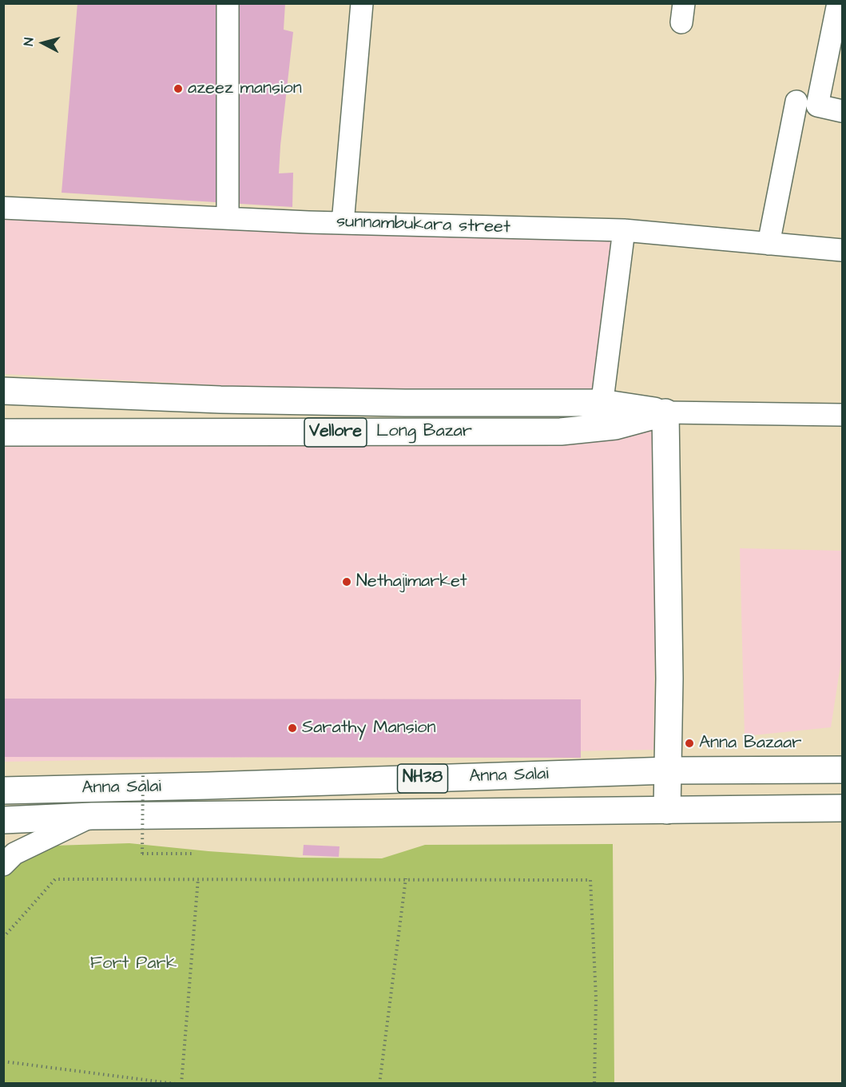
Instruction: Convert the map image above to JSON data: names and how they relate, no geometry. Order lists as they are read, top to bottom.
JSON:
{
  "streets": {
    "main road": [
      "Long Bazar",
      "Vellore",
      "Anna Salai",
      "NH38"
    ],
    "street": ["sunnambukara street"]
  },
  "parks": ["Fort Park"],
  "places": [
    "azeez mansion",
    "Nethajimarket",
    "Sarathy Mansion",
    "Anna Bazaar"
  ],
  "north": "left"
}
